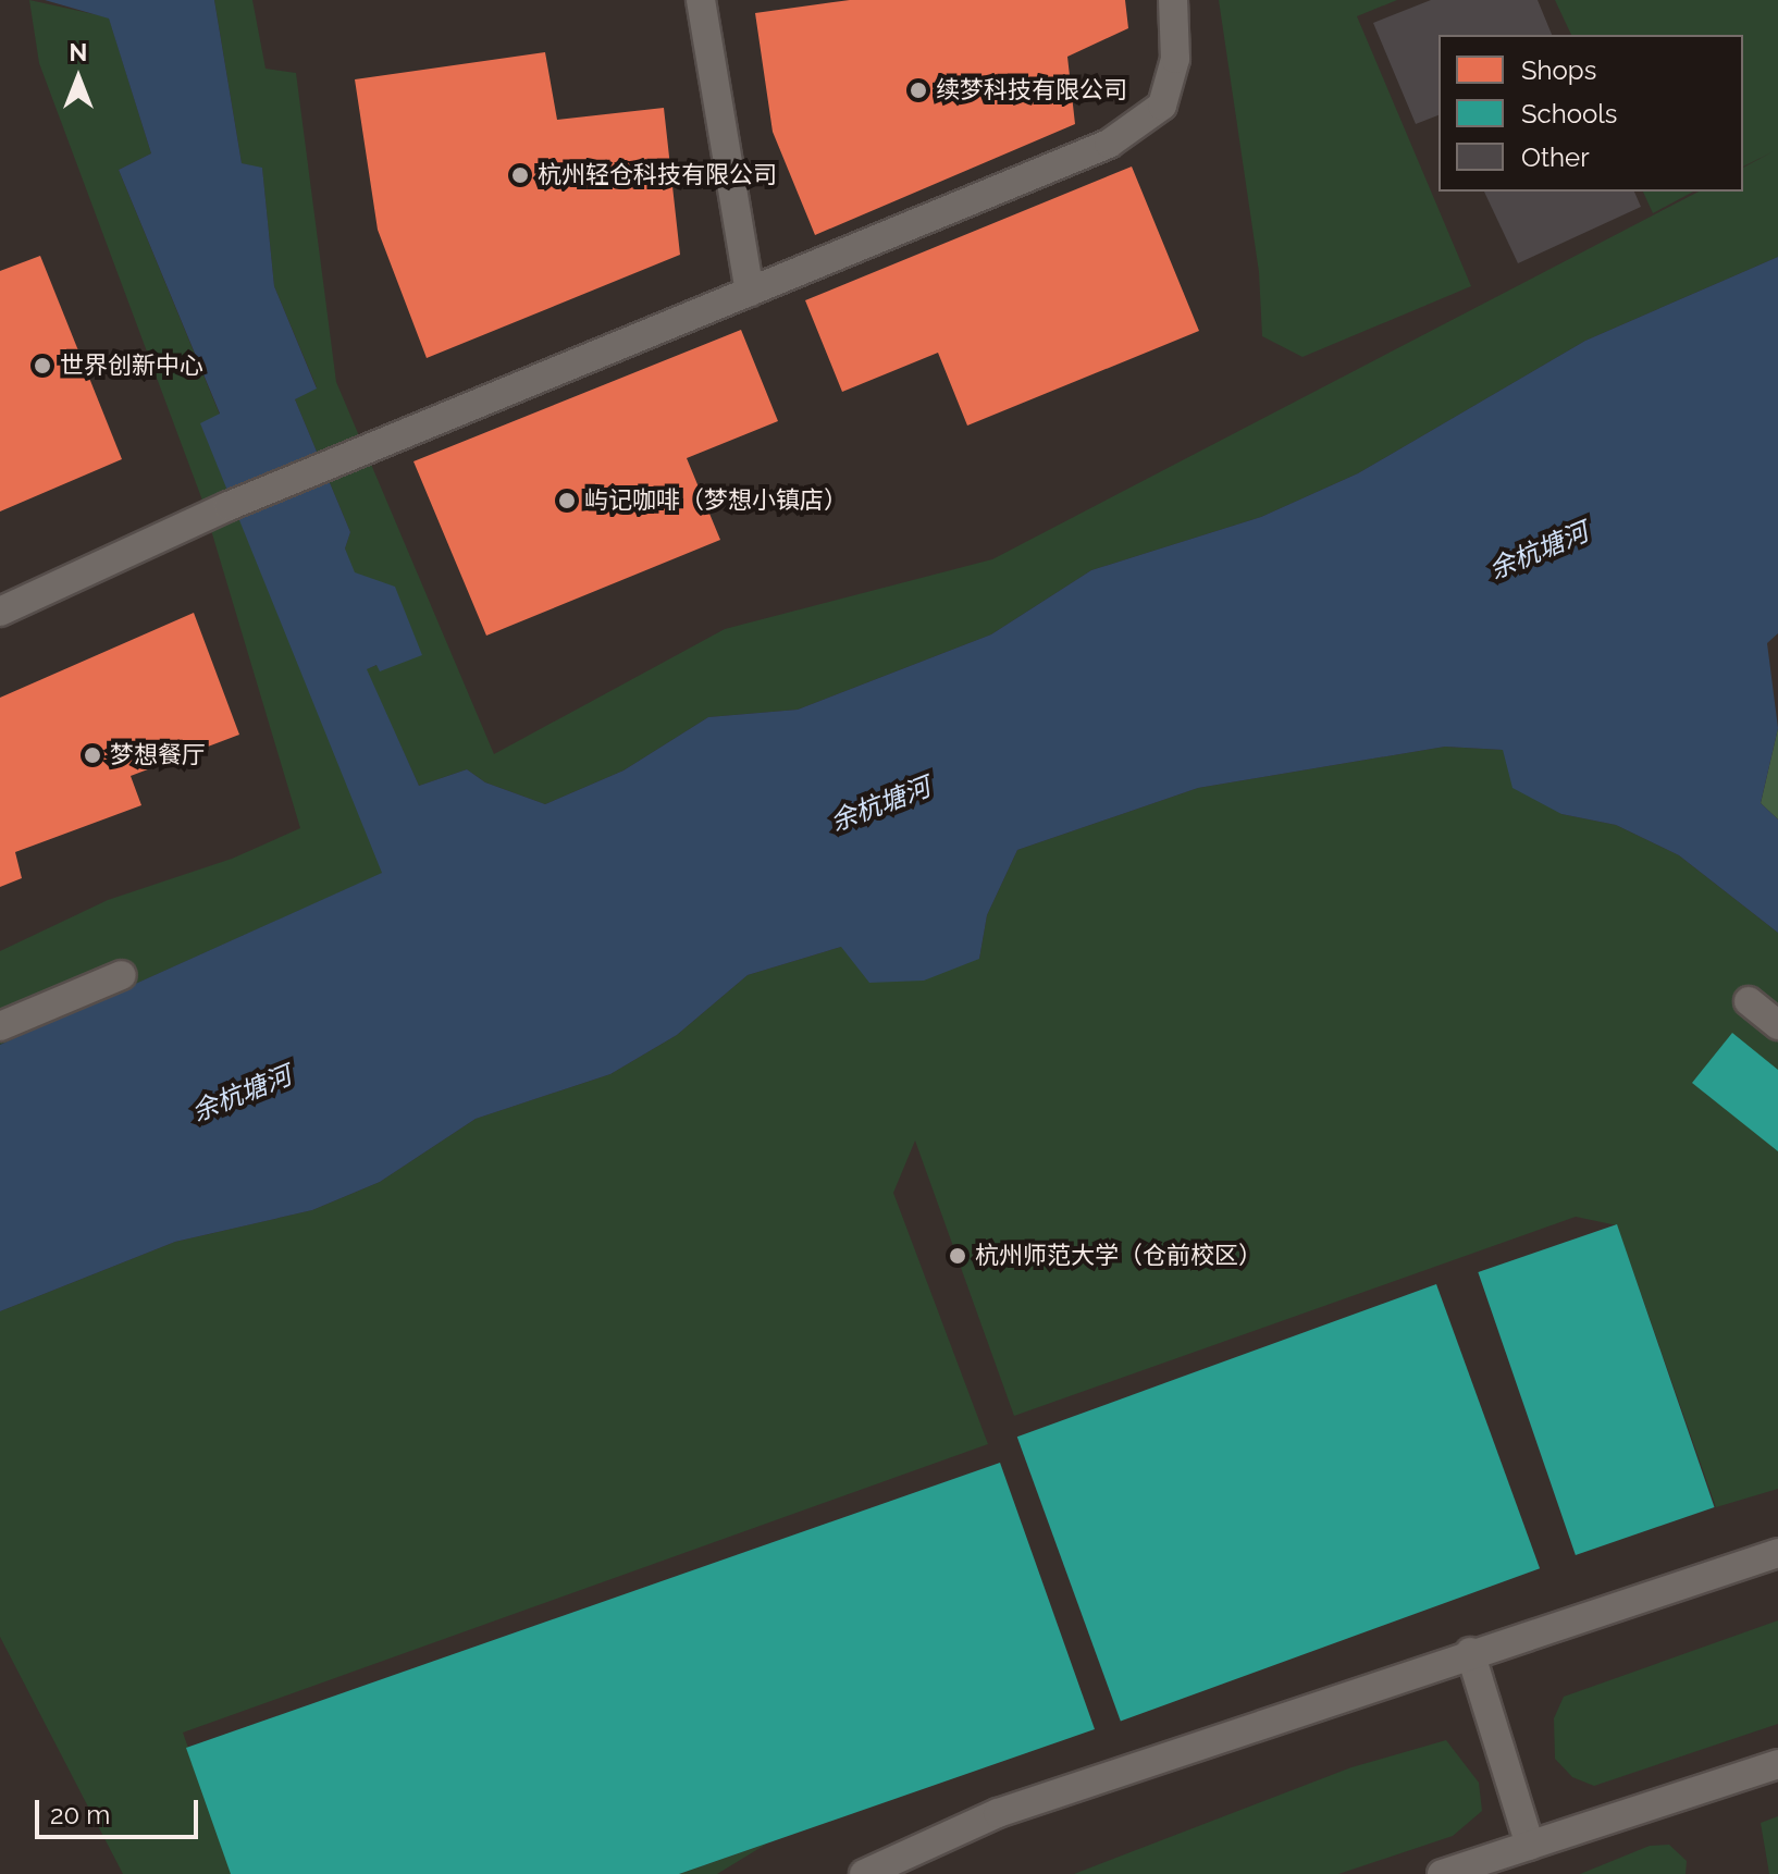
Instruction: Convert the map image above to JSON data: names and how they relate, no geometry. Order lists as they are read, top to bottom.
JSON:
{
  "water": ["余杭塘河"],
  "places": [
    "续梦科技有限公司",
    "杭州轻仓科技有限公司",
    "世界创新中心",
    "屿记咖啡（梦想小镇店）",
    "梦想餐厅",
    "杭州师范大学（仓前校区）"
  ],
  "legend": ["Shops", "Schools", "Other"],
  "scale_bar": "20 m",
  "north": "top"
}
